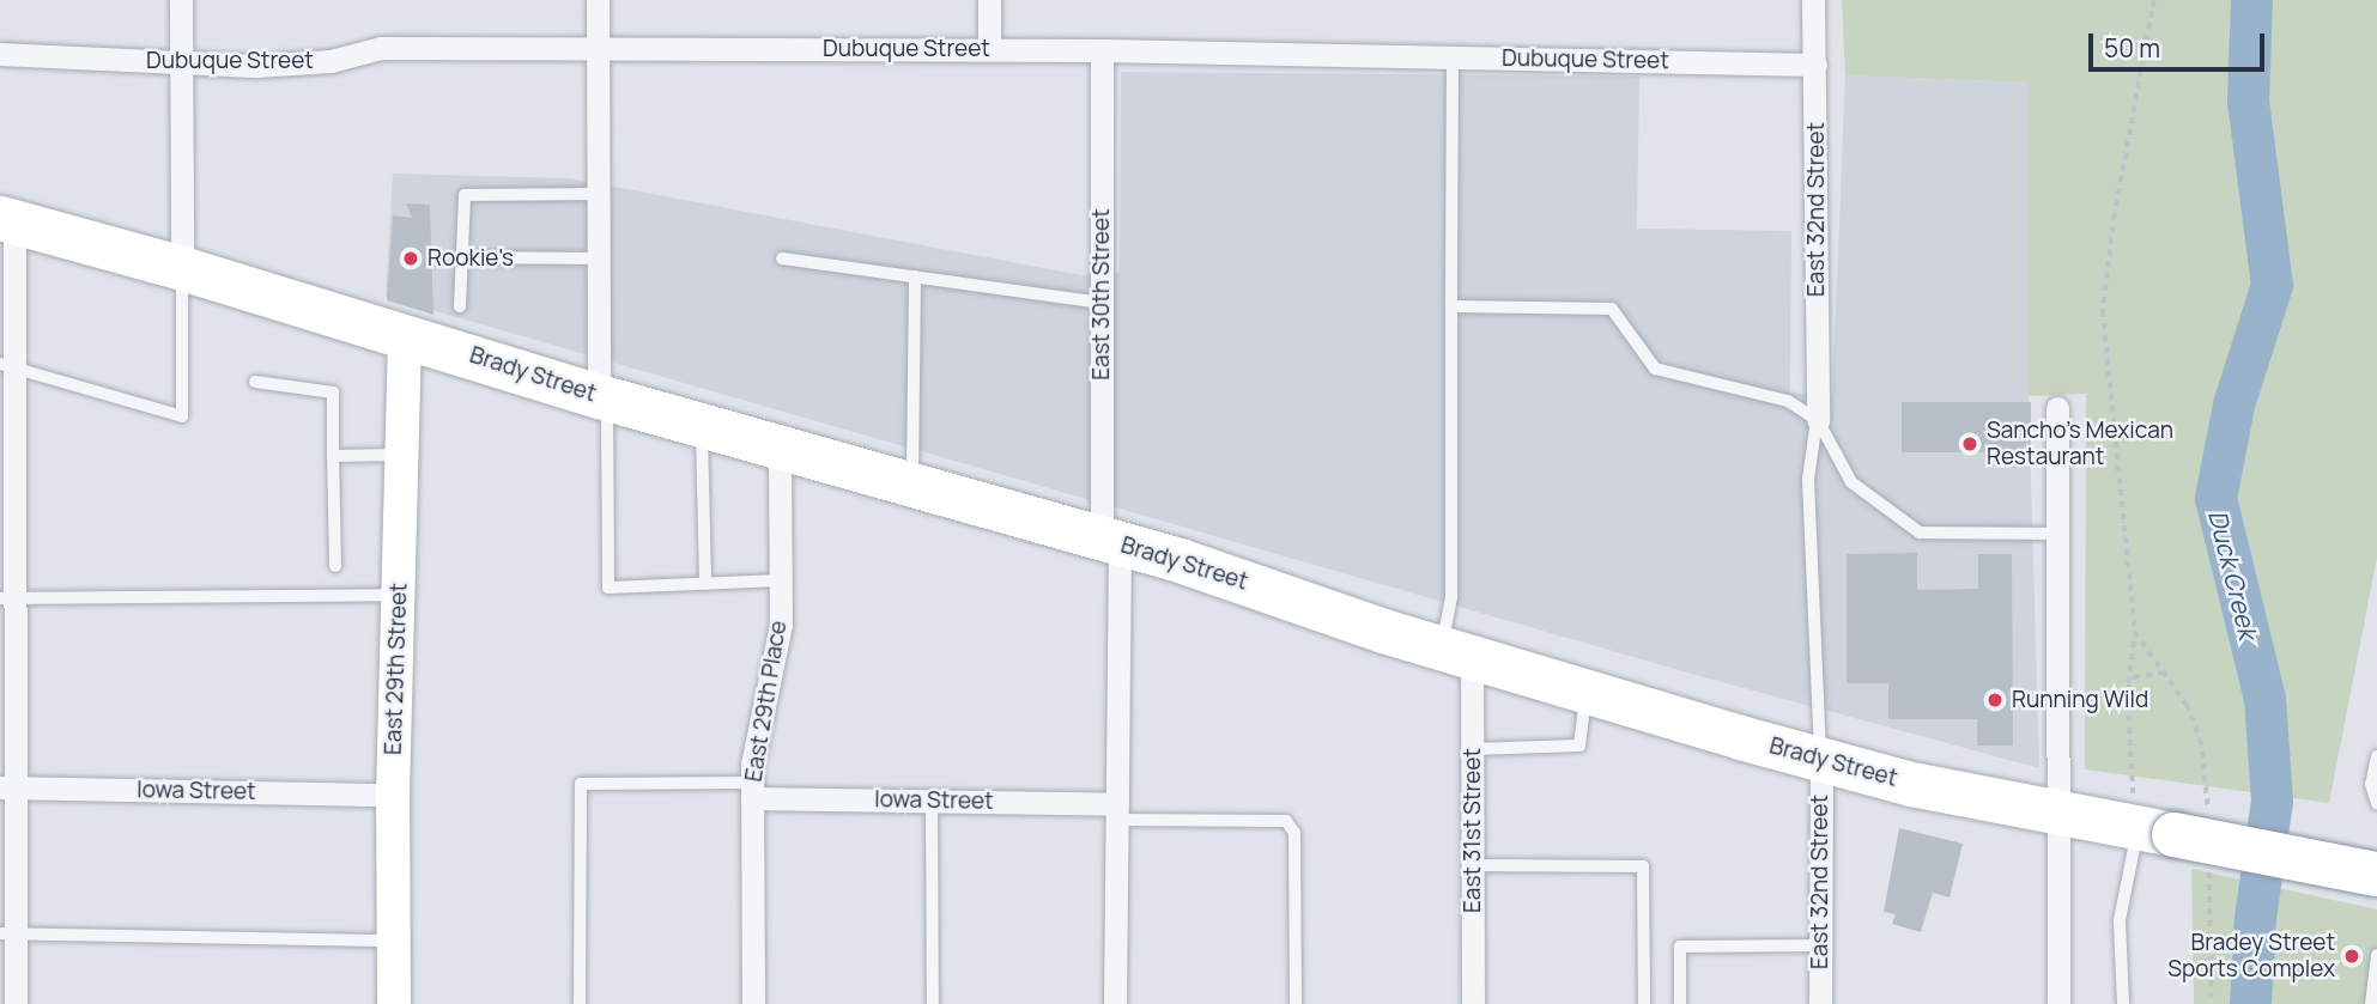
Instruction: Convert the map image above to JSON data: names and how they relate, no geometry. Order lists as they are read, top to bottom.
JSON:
{
  "streets": {
    "highway": ["Brady Street"],
    "street": [
      "Dubuque Street",
      "East 32nd Street",
      "East 30th Street",
      "East 29th Street",
      "East 29th Place",
      "Iowa Street",
      "East 31st Street"
    ]
  },
  "crossings": [
    ["Dubuque Street", "East 32nd Street"],
    ["Dubuque Street", "East 30th Street"],
    ["East 32nd Street", "Brady Street"],
    ["East 30th Street", "Brady Street"],
    ["East 30th Street", "Iowa Street"],
    ["Brady Street", "East 29th Street"],
    ["Brady Street", "East 29th Place"],
    ["Brady Street", "East 31st Street"],
    ["East 29th Street", "Iowa Street"],
    ["East 29th Place", "Iowa Street"]
  ],
  "water": ["Duck Creek"],
  "places": [
    "Rookie's",
    "Sancho's Mexican Restaurant",
    "Running Wild",
    "Bradey Street Sports Complex"
  ],
  "scale_bar": "50 m"
}
